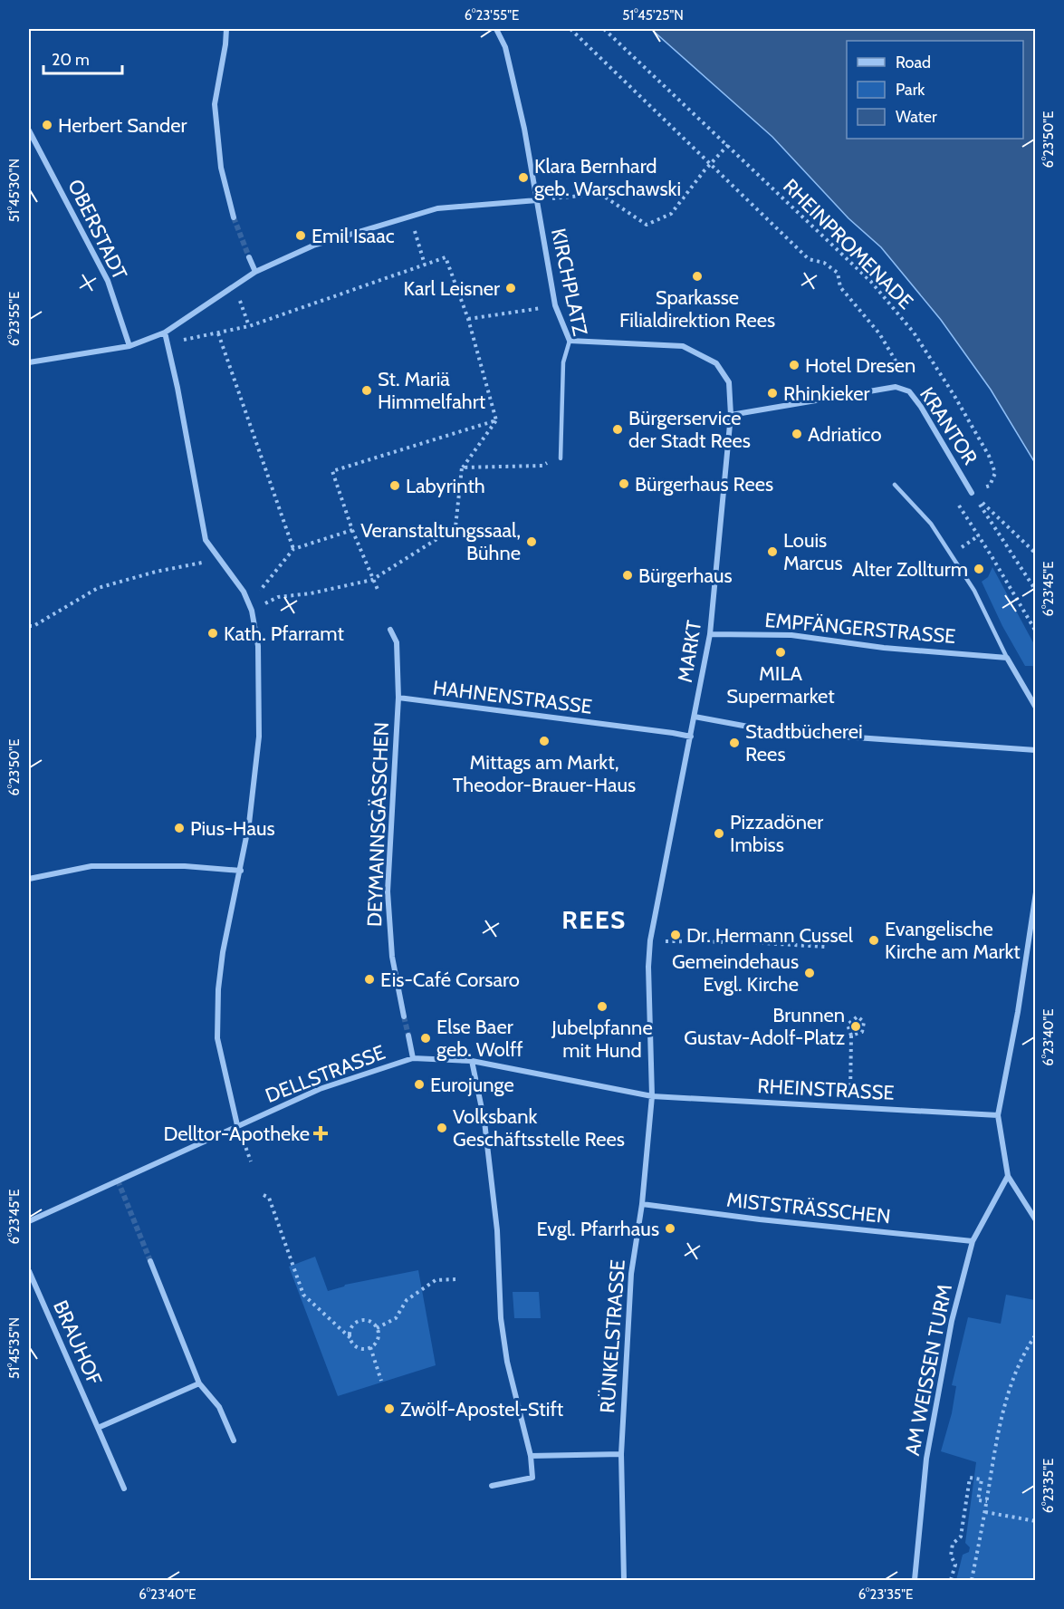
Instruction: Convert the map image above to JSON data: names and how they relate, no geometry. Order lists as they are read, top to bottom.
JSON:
{
  "streets": {
    "street": [
      "OBERSTADT",
      "KIRCHPLATZ",
      "KRANTOR",
      "EMPFÄNGERSTRASSE",
      "MARKT",
      "HAHNENSTRASSE",
      "DEYMANNSGÄSSCHEN",
      "DELLSTRASSE",
      "RHEINSTRASSE",
      "MISTSTRÄSSCHEN",
      "RÜNKELSTRASSE",
      "BRAUHOF",
      "AM WEISSEN TURM"
    ],
    "path": ["RHEINPROMENADE"]
  },
  "crossings": [
    ["RHEINPROMENADE", "KRANTOR"],
    ["KIRCHPLATZ", "MARKT"],
    ["KRANTOR", "MARKT"],
    ["EMPFÄNGERSTRASSE", "MARKT"],
    ["MARKT", "HAHNENSTRASSE"],
    ["MARKT", "DELLSTRASSE"],
    ["MARKT", "RHEINSTRASSE"],
    ["MARKT", "RÜNKELSTRASSE"],
    ["HAHNENSTRASSE", "DEYMANNSGÄSSCHEN"],
    ["DELLSTRASSE", "RHEINSTRASSE"],
    ["DELLSTRASSE", "RÜNKELSTRASSE"],
    ["RHEINSTRASSE", "RÜNKELSTRASSE"],
    ["MISTSTRÄSSCHEN", "RÜNKELSTRASSE"],
    ["MISTSTRÄSSCHEN", "AM WEISSEN TURM"]
  ],
  "districts": ["REES"],
  "places": {
    "other": [
      "Herbert Sander",
      "Klara Bernhard geb. Warschawski",
      "Emil Isaac",
      "Sparkasse Filialdirektion Rees",
      "Karl Leisner",
      "Hotel Dresen",
      "St. Mariä Himmelfahrt",
      "Rhinkieker",
      "Bürgerservice der Stadt Rees",
      "Adriatico",
      "Bürgerhaus Rees",
      "Labyrinth",
      "Veranstaltungssaal, Bühne",
      "Louis Marcus",
      "Alter Zollturm",
      "Bürgerhaus",
      "Kath. Pfarramt",
      "MILA Supermarket",
      "Mittags am Markt, Theodor-Brauer-Haus",
      "Stadtbücherei Rees",
      "Pius-Haus",
      "Pizzadöner Imbiss",
      "Dr. Hermann Cussel",
      "Evangelische Kirche am Markt",
      "Gemeindehaus Evgl. Kirche",
      "Eis-Café Corsaro",
      "Jubelpfanne mit Hund",
      "Brunnen Gustav-Adolf-Platz",
      "Else Baer geb. Wolff",
      "Eurojunge",
      "Volksbank Geschäftsstelle Rees",
      "Evgl. Pfarrhaus",
      "Zwölf-Apostel-Stift"
    ],
    "health": ["Delltor-Apotheke"]
  },
  "legend": ["Road", "Park", "Water"],
  "scale_bar": "20 m",
  "coordinates": [
    "6°23'55\"E",
    "51°45'25\"N",
    "6°23'50\"E",
    "51°45'30\"N",
    "6°23'45\"E",
    "6°23'40\"E",
    "51°45'35\"N",
    "6°23'35\"E"
  ]
}
